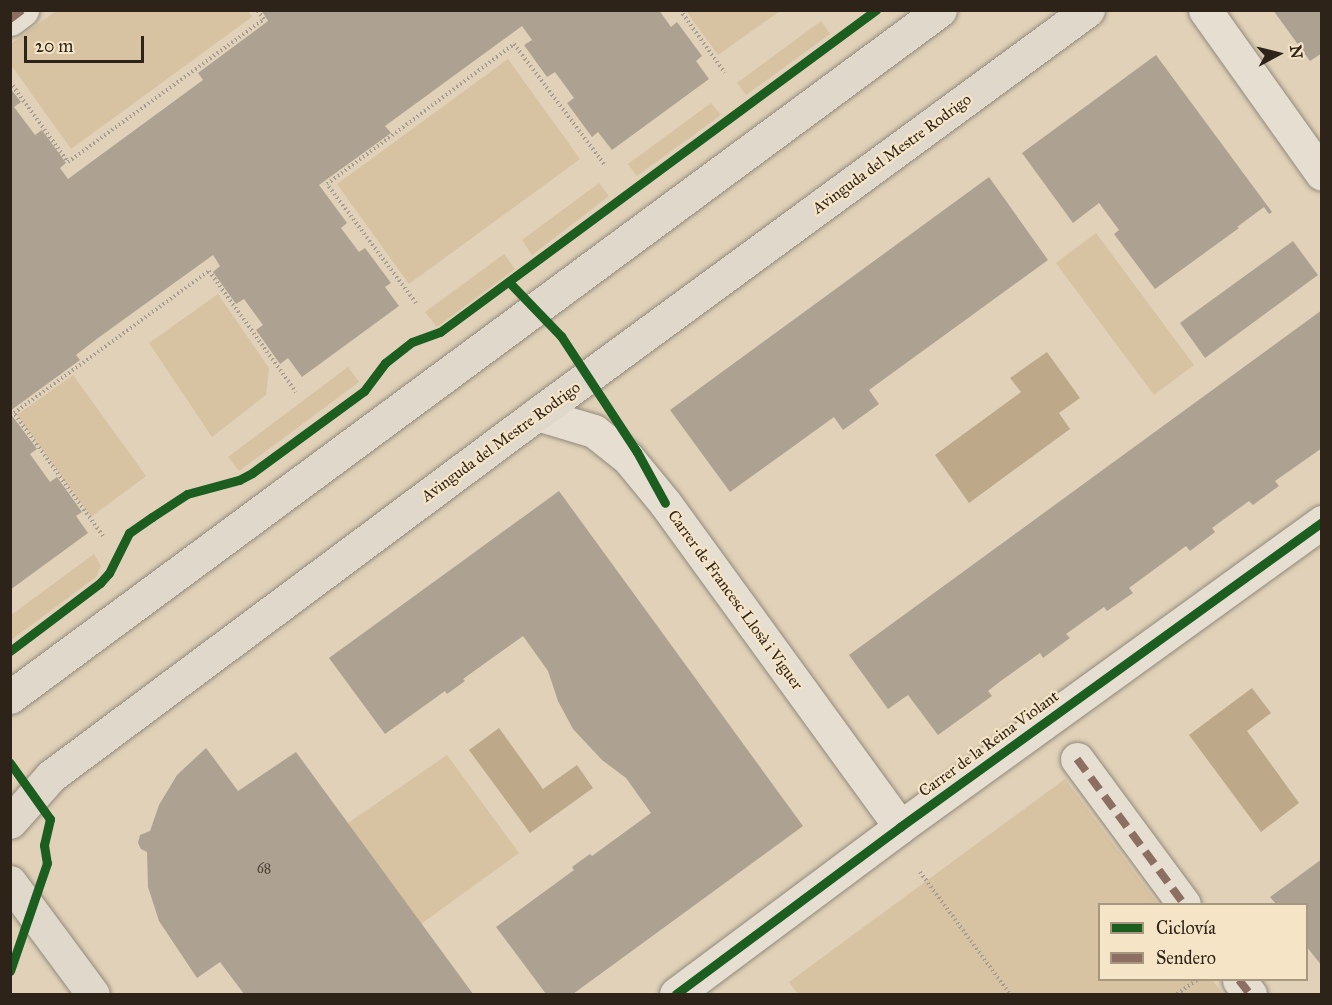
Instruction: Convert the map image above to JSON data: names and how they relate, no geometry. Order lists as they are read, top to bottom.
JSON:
{
  "streets": {
    "main road": ["Avinguda del Mestre Rodrigo"],
    "street": ["Carrer de Francesc Llosà i Viguer", "Carrer de la Reina Violant"]
  },
  "crossings": [
    ["Avinguda del Mestre Rodrigo", "Carrer de Francesc Llosà i Viguer"],
    ["Carrer de Francesc Llosà i Viguer", "Carrer de la Reina Violant"]
  ],
  "house_numbers": ["68"],
  "legend": ["Ciclovía", "Sendero"],
  "scale_bar": "20 m",
  "north": "right"
}
